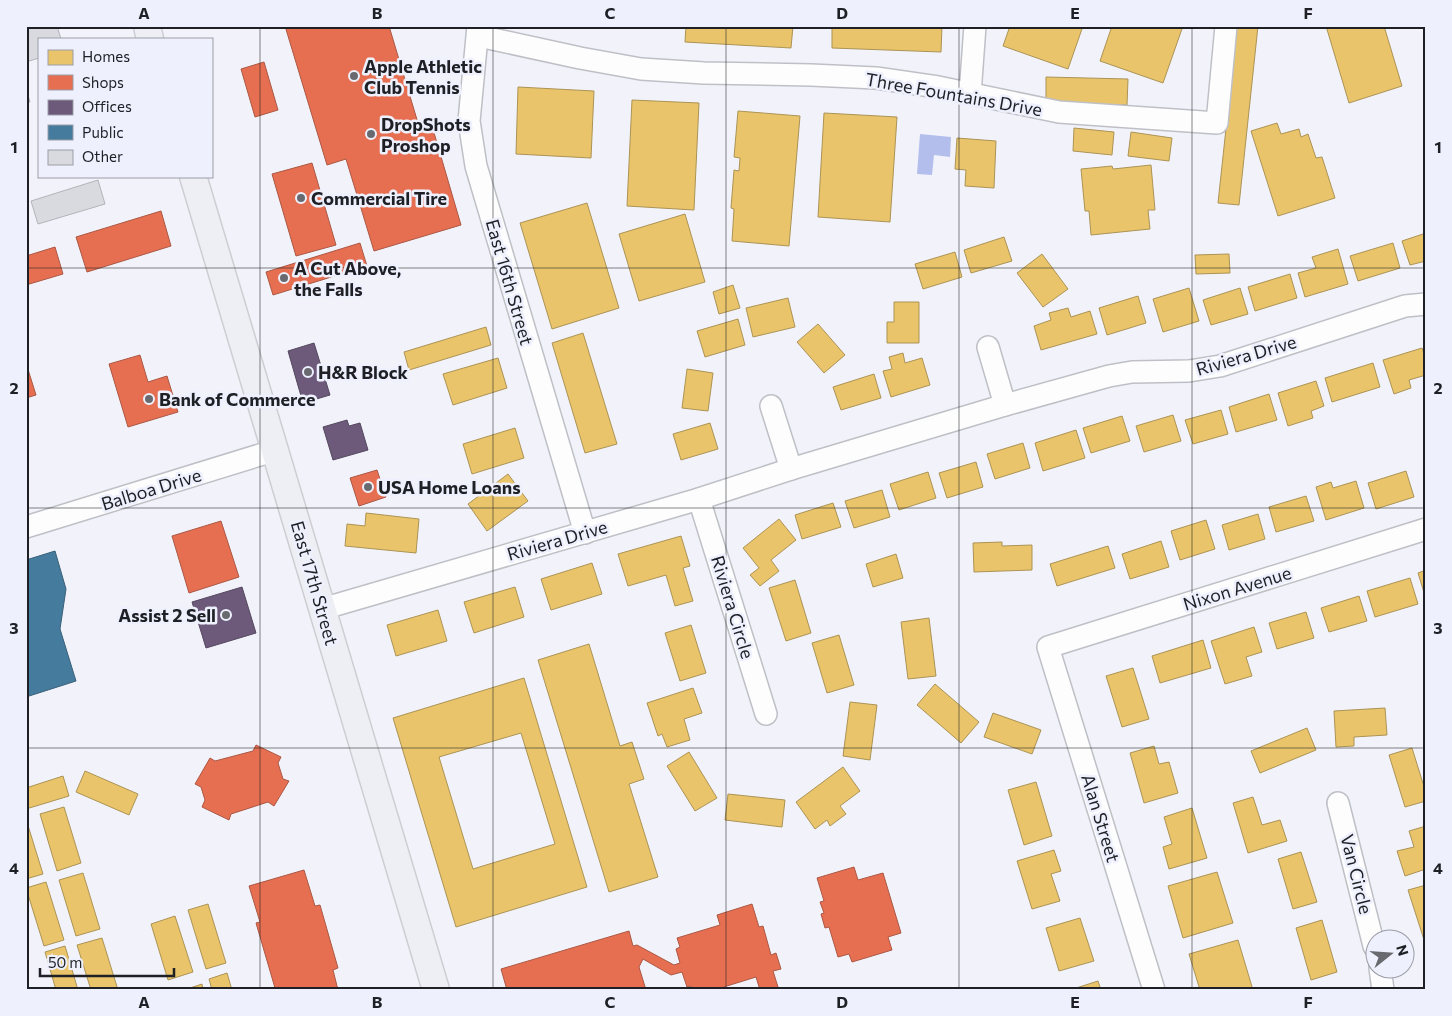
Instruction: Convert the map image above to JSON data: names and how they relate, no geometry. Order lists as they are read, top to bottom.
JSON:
{
  "streets": {
    "main road": ["East 17th Street"],
    "street": [
      "Three Fountains Drive",
      "East 16th Street",
      "Riviera Drive",
      "Balboa Drive",
      "Nixon Avenue",
      "Riviera Circle",
      "Alan Street",
      "Van Circle"
    ]
  },
  "crossings": [
    ["Three Fountains Drive", "East 16th Street"],
    ["East 16th Street", "Riviera Drive"],
    ["Riviera Drive", "East 17th Street"],
    ["Riviera Drive", "Riviera Circle"],
    ["Balboa Drive", "East 17th Street"],
    ["Nixon Avenue", "Alan Street"]
  ],
  "places": [
    "Apple Athletic Club Tennis",
    "DropShots Proshop",
    "Commercial Tire",
    "A Cut Above, the Falls",
    "H&R Block",
    "Bank of Commerce",
    "USA Home Loans",
    "Assist 2 Sell"
  ],
  "legend": [
    "Homes",
    "Shops",
    "Offices",
    "Public",
    "Other"
  ],
  "scale_bar": "50 m",
  "north": "right",
  "grid": {
    "columns": [
      "A",
      "B",
      "C",
      "D",
      "E",
      "F"
    ],
    "rows": [
      "1",
      "2",
      "3",
      "4"
    ]
  }
}
